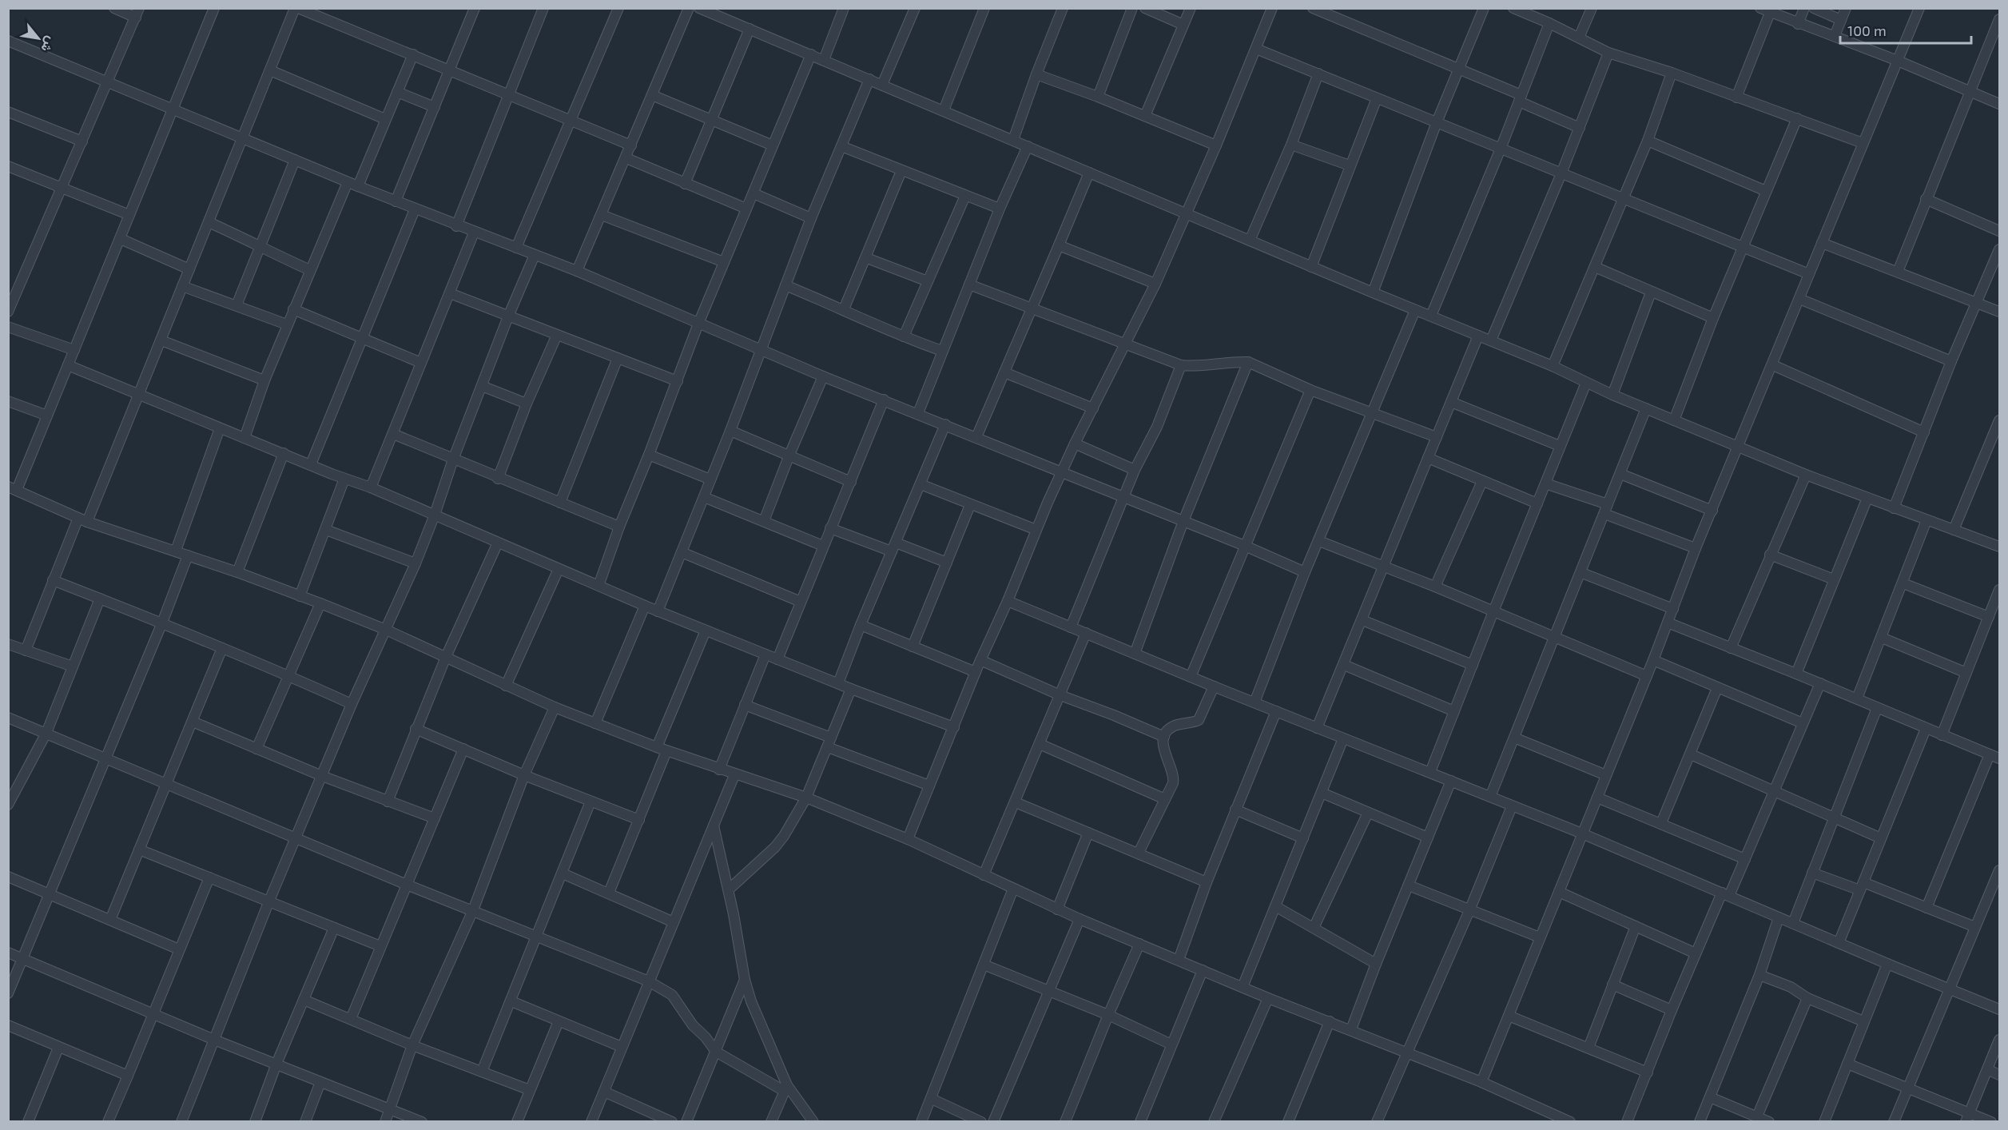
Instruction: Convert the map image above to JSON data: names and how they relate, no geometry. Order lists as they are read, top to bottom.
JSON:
{
  "scale_bar": "100 m",
  "north": "bottom right"
}
